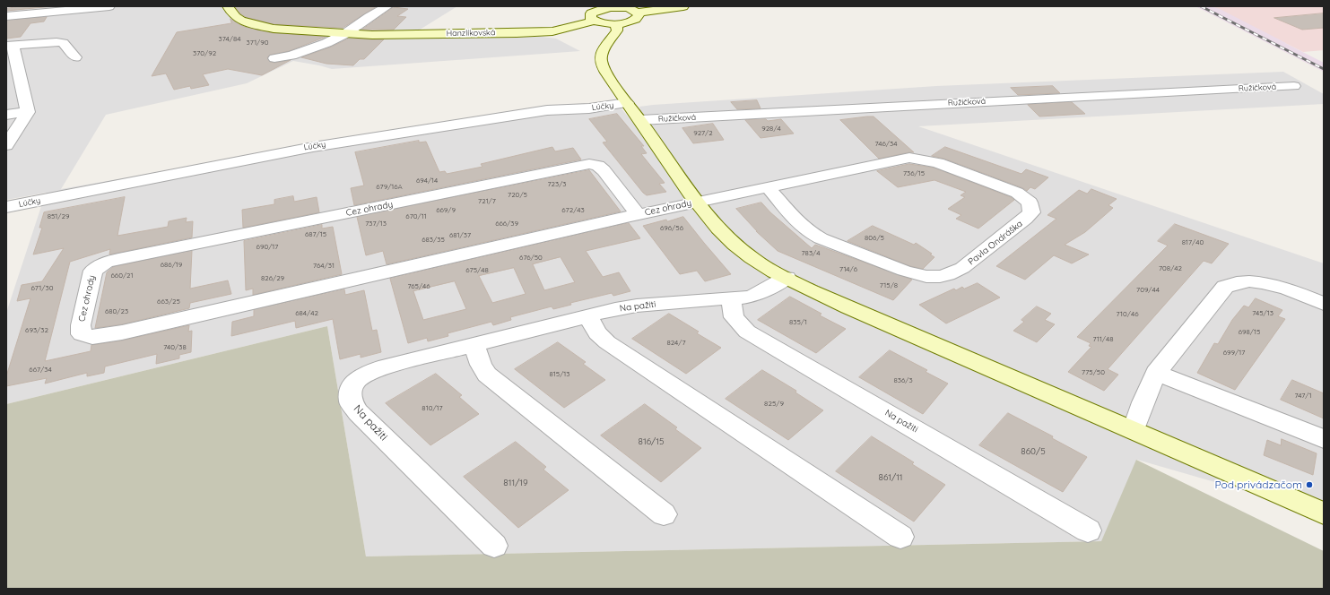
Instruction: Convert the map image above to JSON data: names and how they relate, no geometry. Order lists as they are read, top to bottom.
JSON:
{
  "streets": {
    "street": [
      "Hanzlíkovská",
      "Ružičková",
      "Lúčky",
      "Cez ohrady",
      "Pavla Ondráška",
      "Na pažiti"
    ]
  },
  "crossings": [
    ["Cez ohrady", "Pavla Ondráška"]
  ],
  "places": ["Pod privádzačom"],
  "house_numbers": [
    "374/84",
    "371/90",
    "370/92",
    "928/4",
    "927/2",
    "746/34",
    "736/15",
    "694/14",
    "723/3",
    "679/16A",
    "720/5",
    "721/7",
    "669/9",
    "672/43",
    "851/29",
    "670/11",
    "737/13",
    "666/39",
    "696/56",
    "687/15",
    "681/37",
    "806/5",
    "683/35",
    "817/40",
    "690/17",
    "783/4",
    "676/50",
    "686/19",
    "764/31",
    "708/42",
    "714/6",
    "675/48",
    "660/21",
    "826/29",
    "715/8",
    "765/46",
    "671/30",
    "709/44",
    "663/25",
    "680/23",
    "684/42",
    "745/13",
    "710/46",
    "835/1",
    "693/32",
    "698/15",
    "711/48",
    "824/7",
    "740/38",
    "699/17",
    "667/34",
    "775/50",
    "815/13",
    "836/3",
    "747/1",
    "825/9",
    "810/17",
    "816/15",
    "860/5",
    "861/11",
    "811/19"
  ]
}
